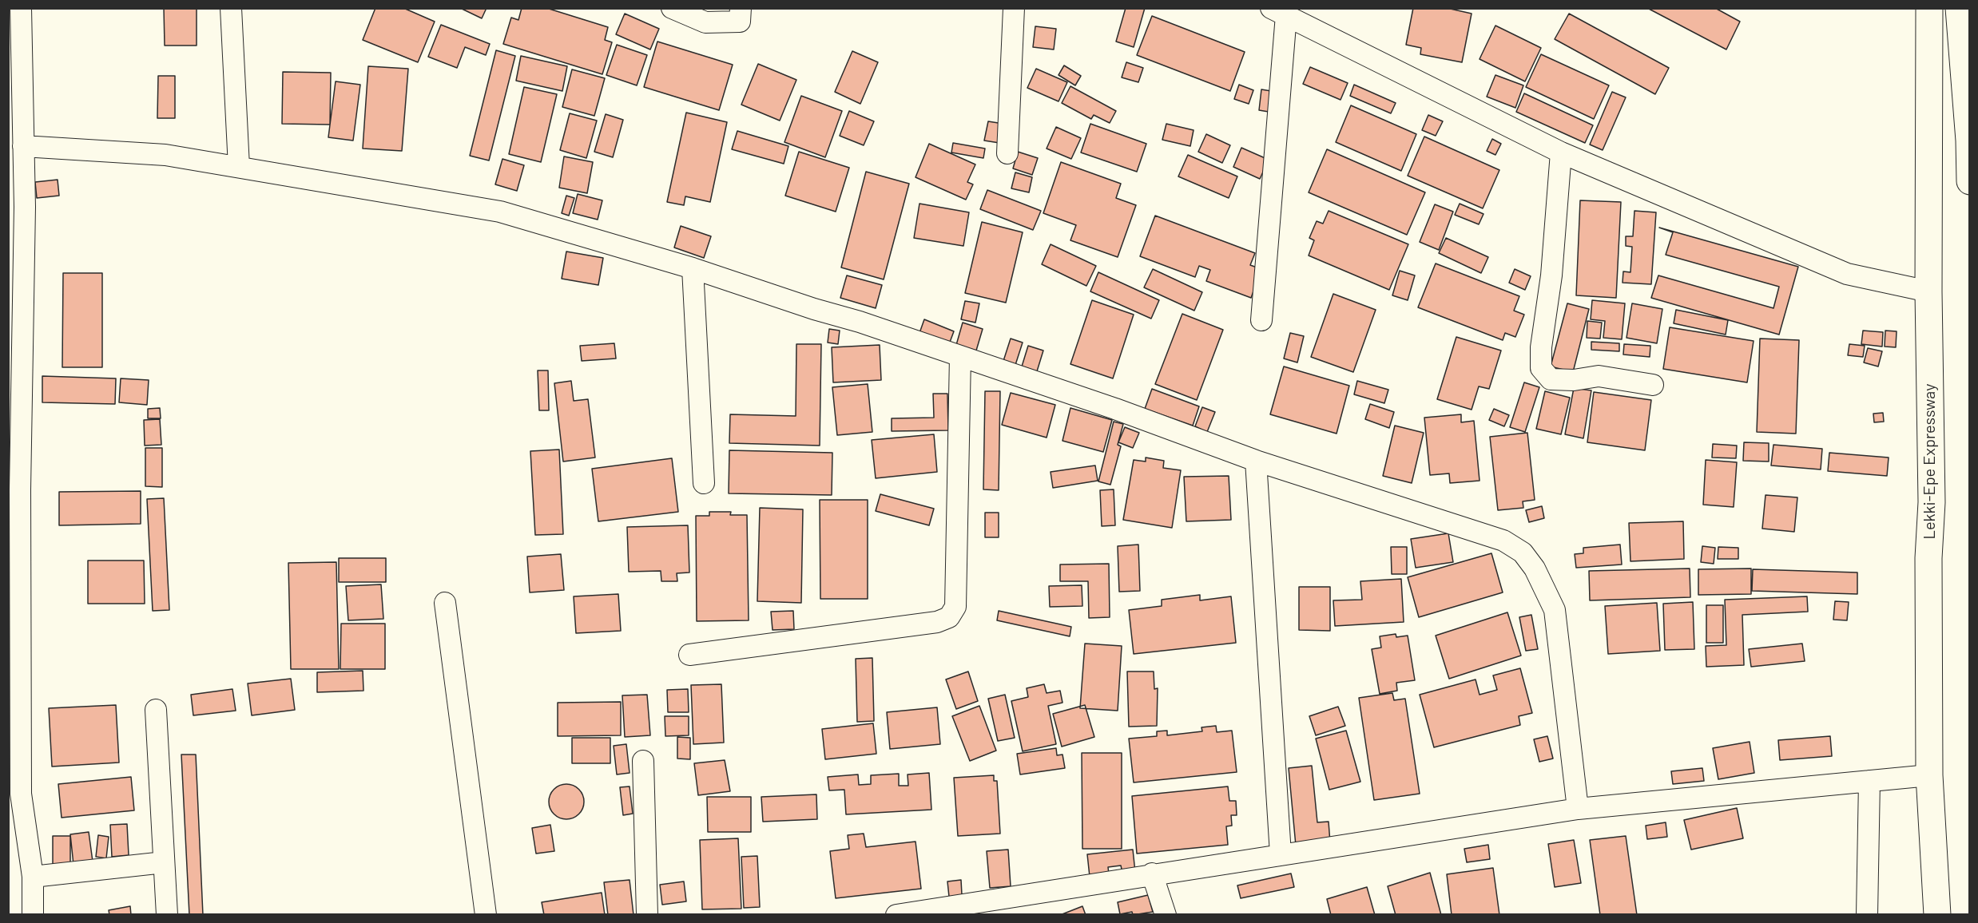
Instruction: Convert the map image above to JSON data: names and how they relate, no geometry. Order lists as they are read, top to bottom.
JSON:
{
  "streets": {
    "highway": ["Lekki-Epe Expressway"]
  }
}
